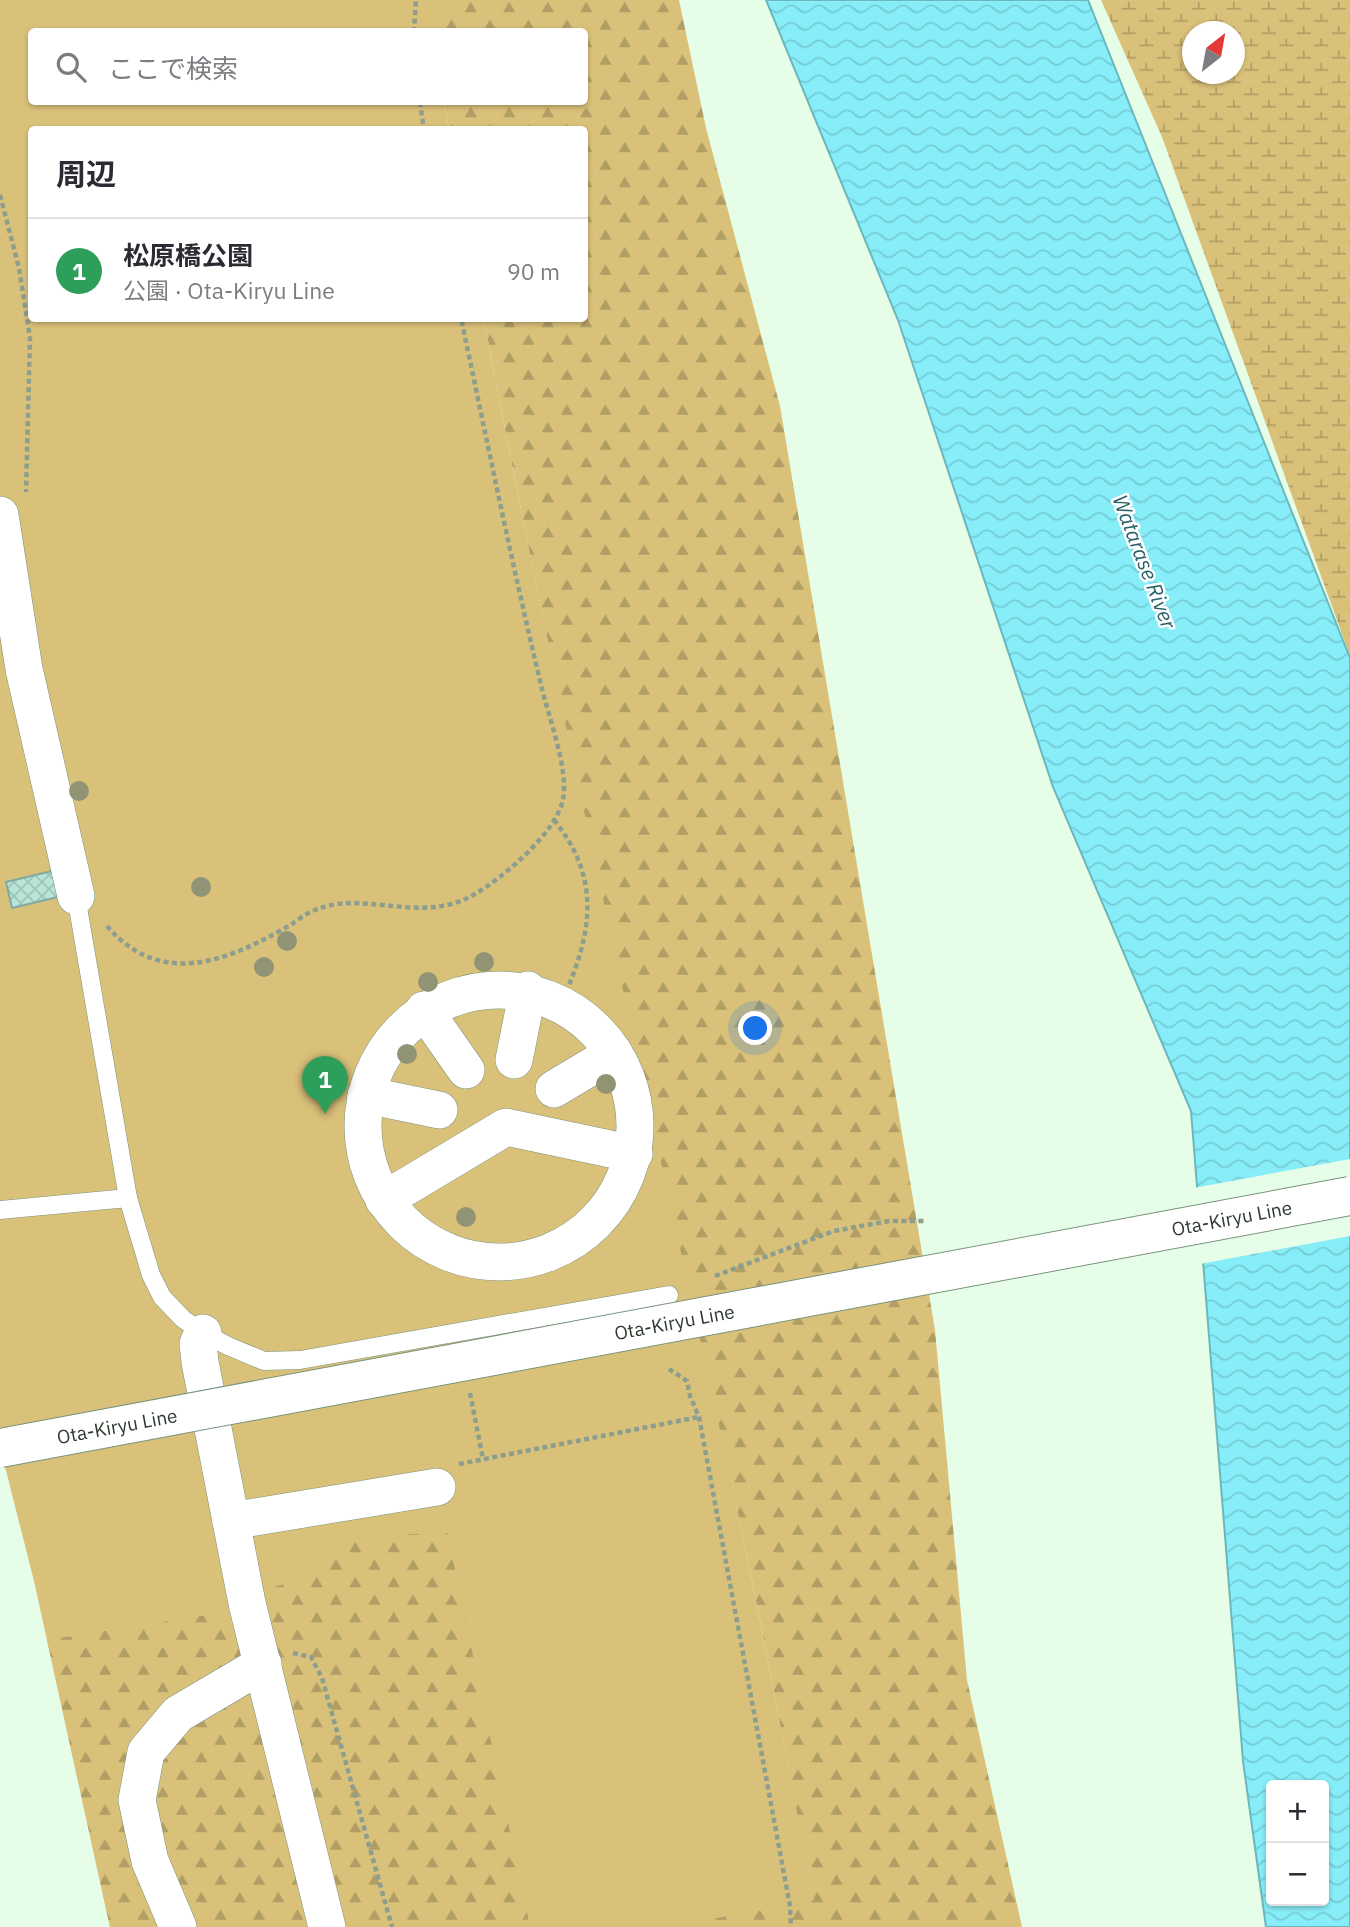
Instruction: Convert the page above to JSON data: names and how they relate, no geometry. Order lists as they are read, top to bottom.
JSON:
{
  "streets": {
    "main road": ["Ota-Kiryu Line"]
  },
  "water": ["Watarase River"],
  "north": "top right",
  "page": {
    "search": "ここで検索",
    "heading": "周辺",
    "list": [
      {
        "mark": "1",
        "name": "松原橋公園",
        "note": "公園 · Ota-Kiryu Line",
        "value": "90 m"
      }
    ],
    "pins": "1",
    "map_buttons": ["+", "−"]
  }
}
